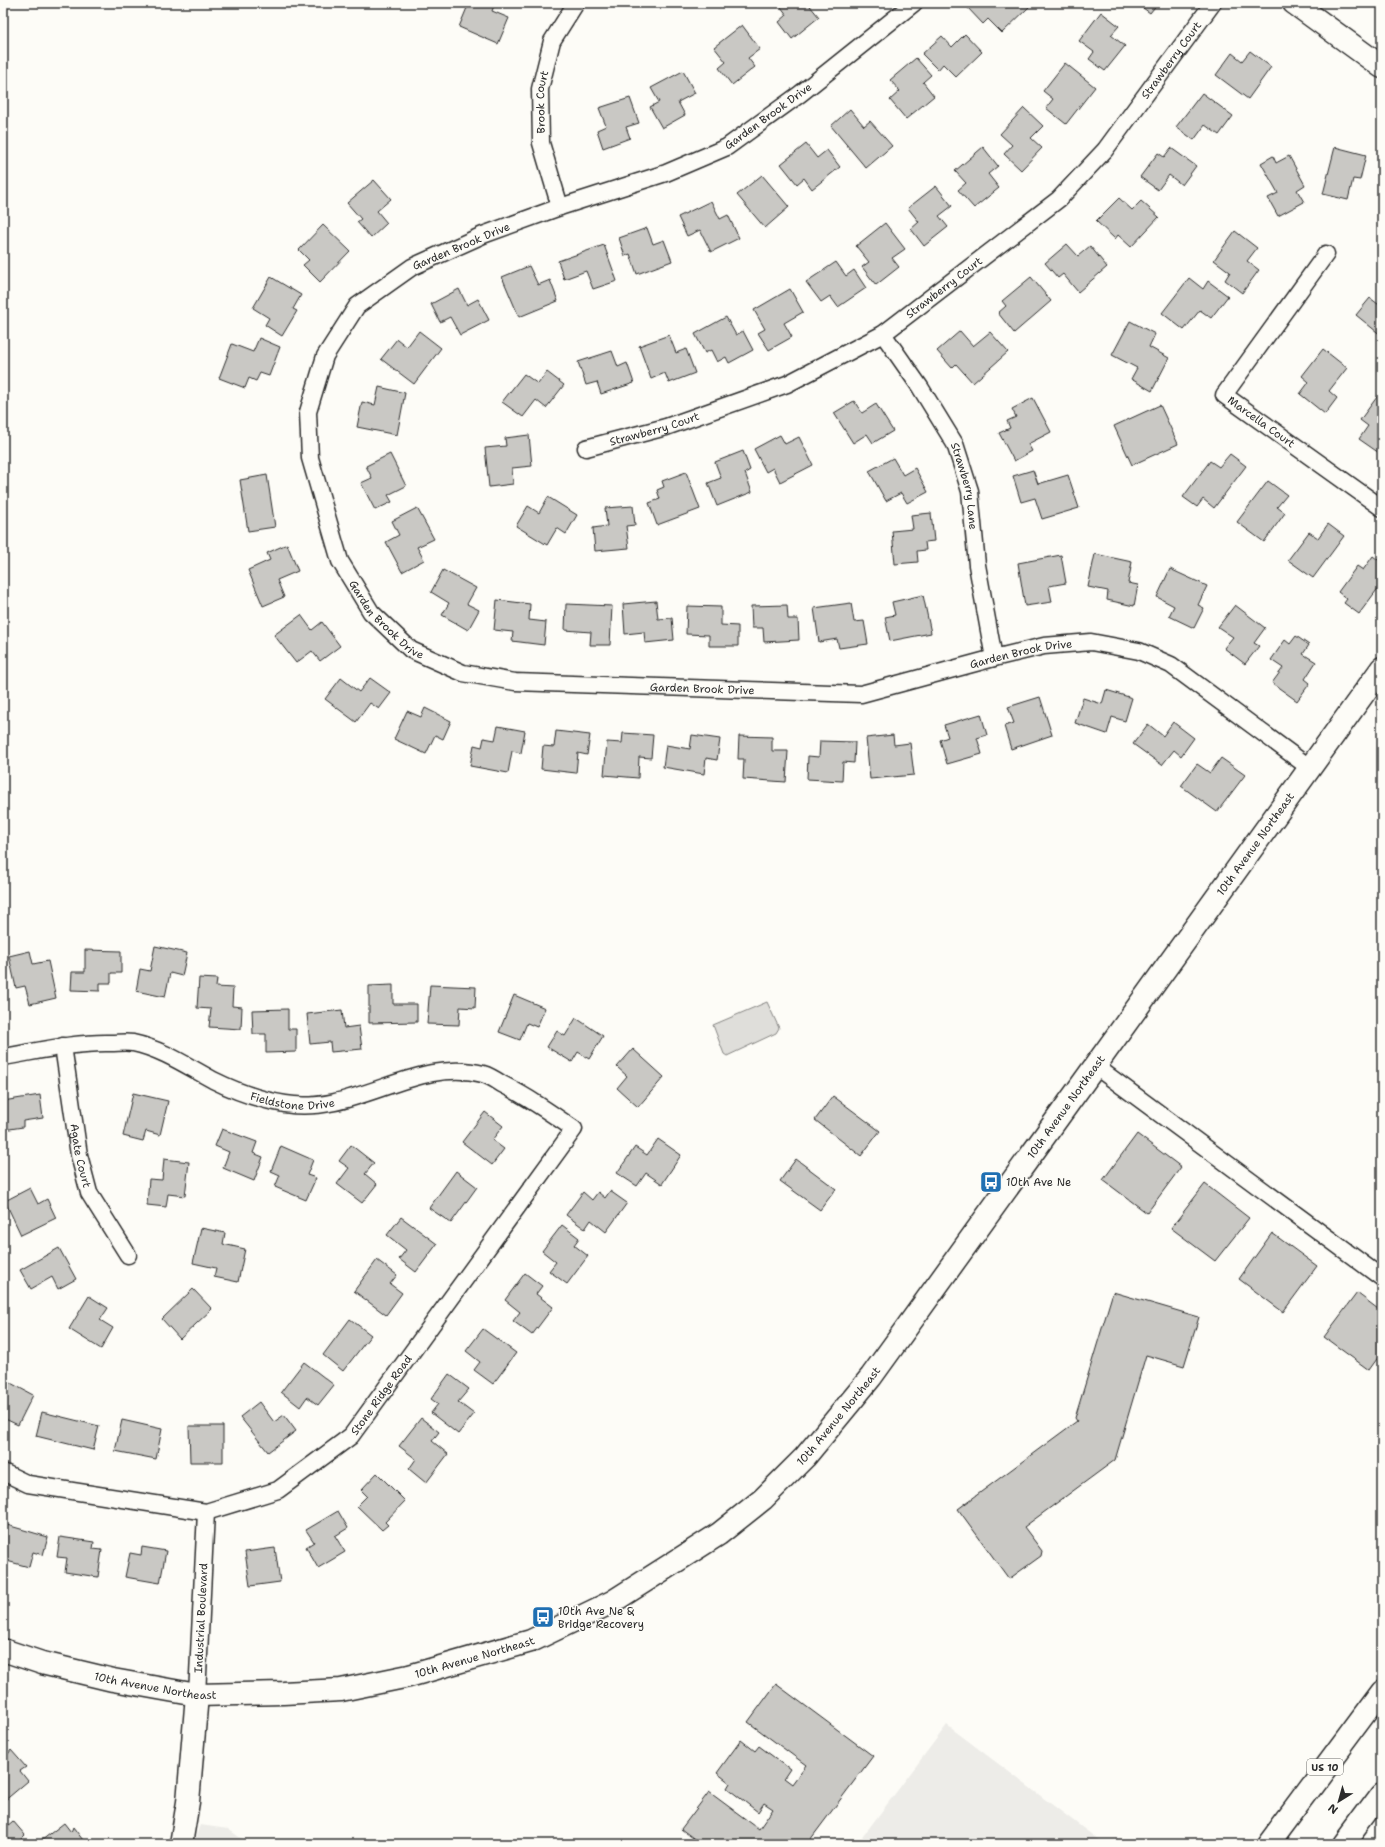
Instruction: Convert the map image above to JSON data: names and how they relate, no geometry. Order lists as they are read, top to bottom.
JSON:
{
  "streets": {
    "main road": ["10th Avenue Northeast", "Industrial Boulevard", "US 10"],
    "street": [
      "Strawberry Court",
      "Brook Court",
      "Garden Brook Drive",
      "Marcella Court",
      "Strawberry Lane",
      "Fieldstone Drive",
      "Agate Court",
      "Stone Ridge Road"
    ]
  },
  "crossings": [
    ["Strawberry Court", "Strawberry Lane"],
    ["Brook Court", "Garden Brook Drive"],
    ["Garden Brook Drive", "Strawberry Lane"],
    ["Garden Brook Drive", "10th Avenue Northeast"],
    ["10th Avenue Northeast", "Industrial Boulevard"],
    ["Fieldstone Drive", "Agate Court"],
    ["Fieldstone Drive", "Stone Ridge Road"],
    ["Stone Ridge Road", "Industrial Boulevard"]
  ],
  "places": {
    "bus stop": ["10th Ave Ne", "10th Ave Ne & Bridge Recovery"]
  },
  "north": "bottom left"
}
